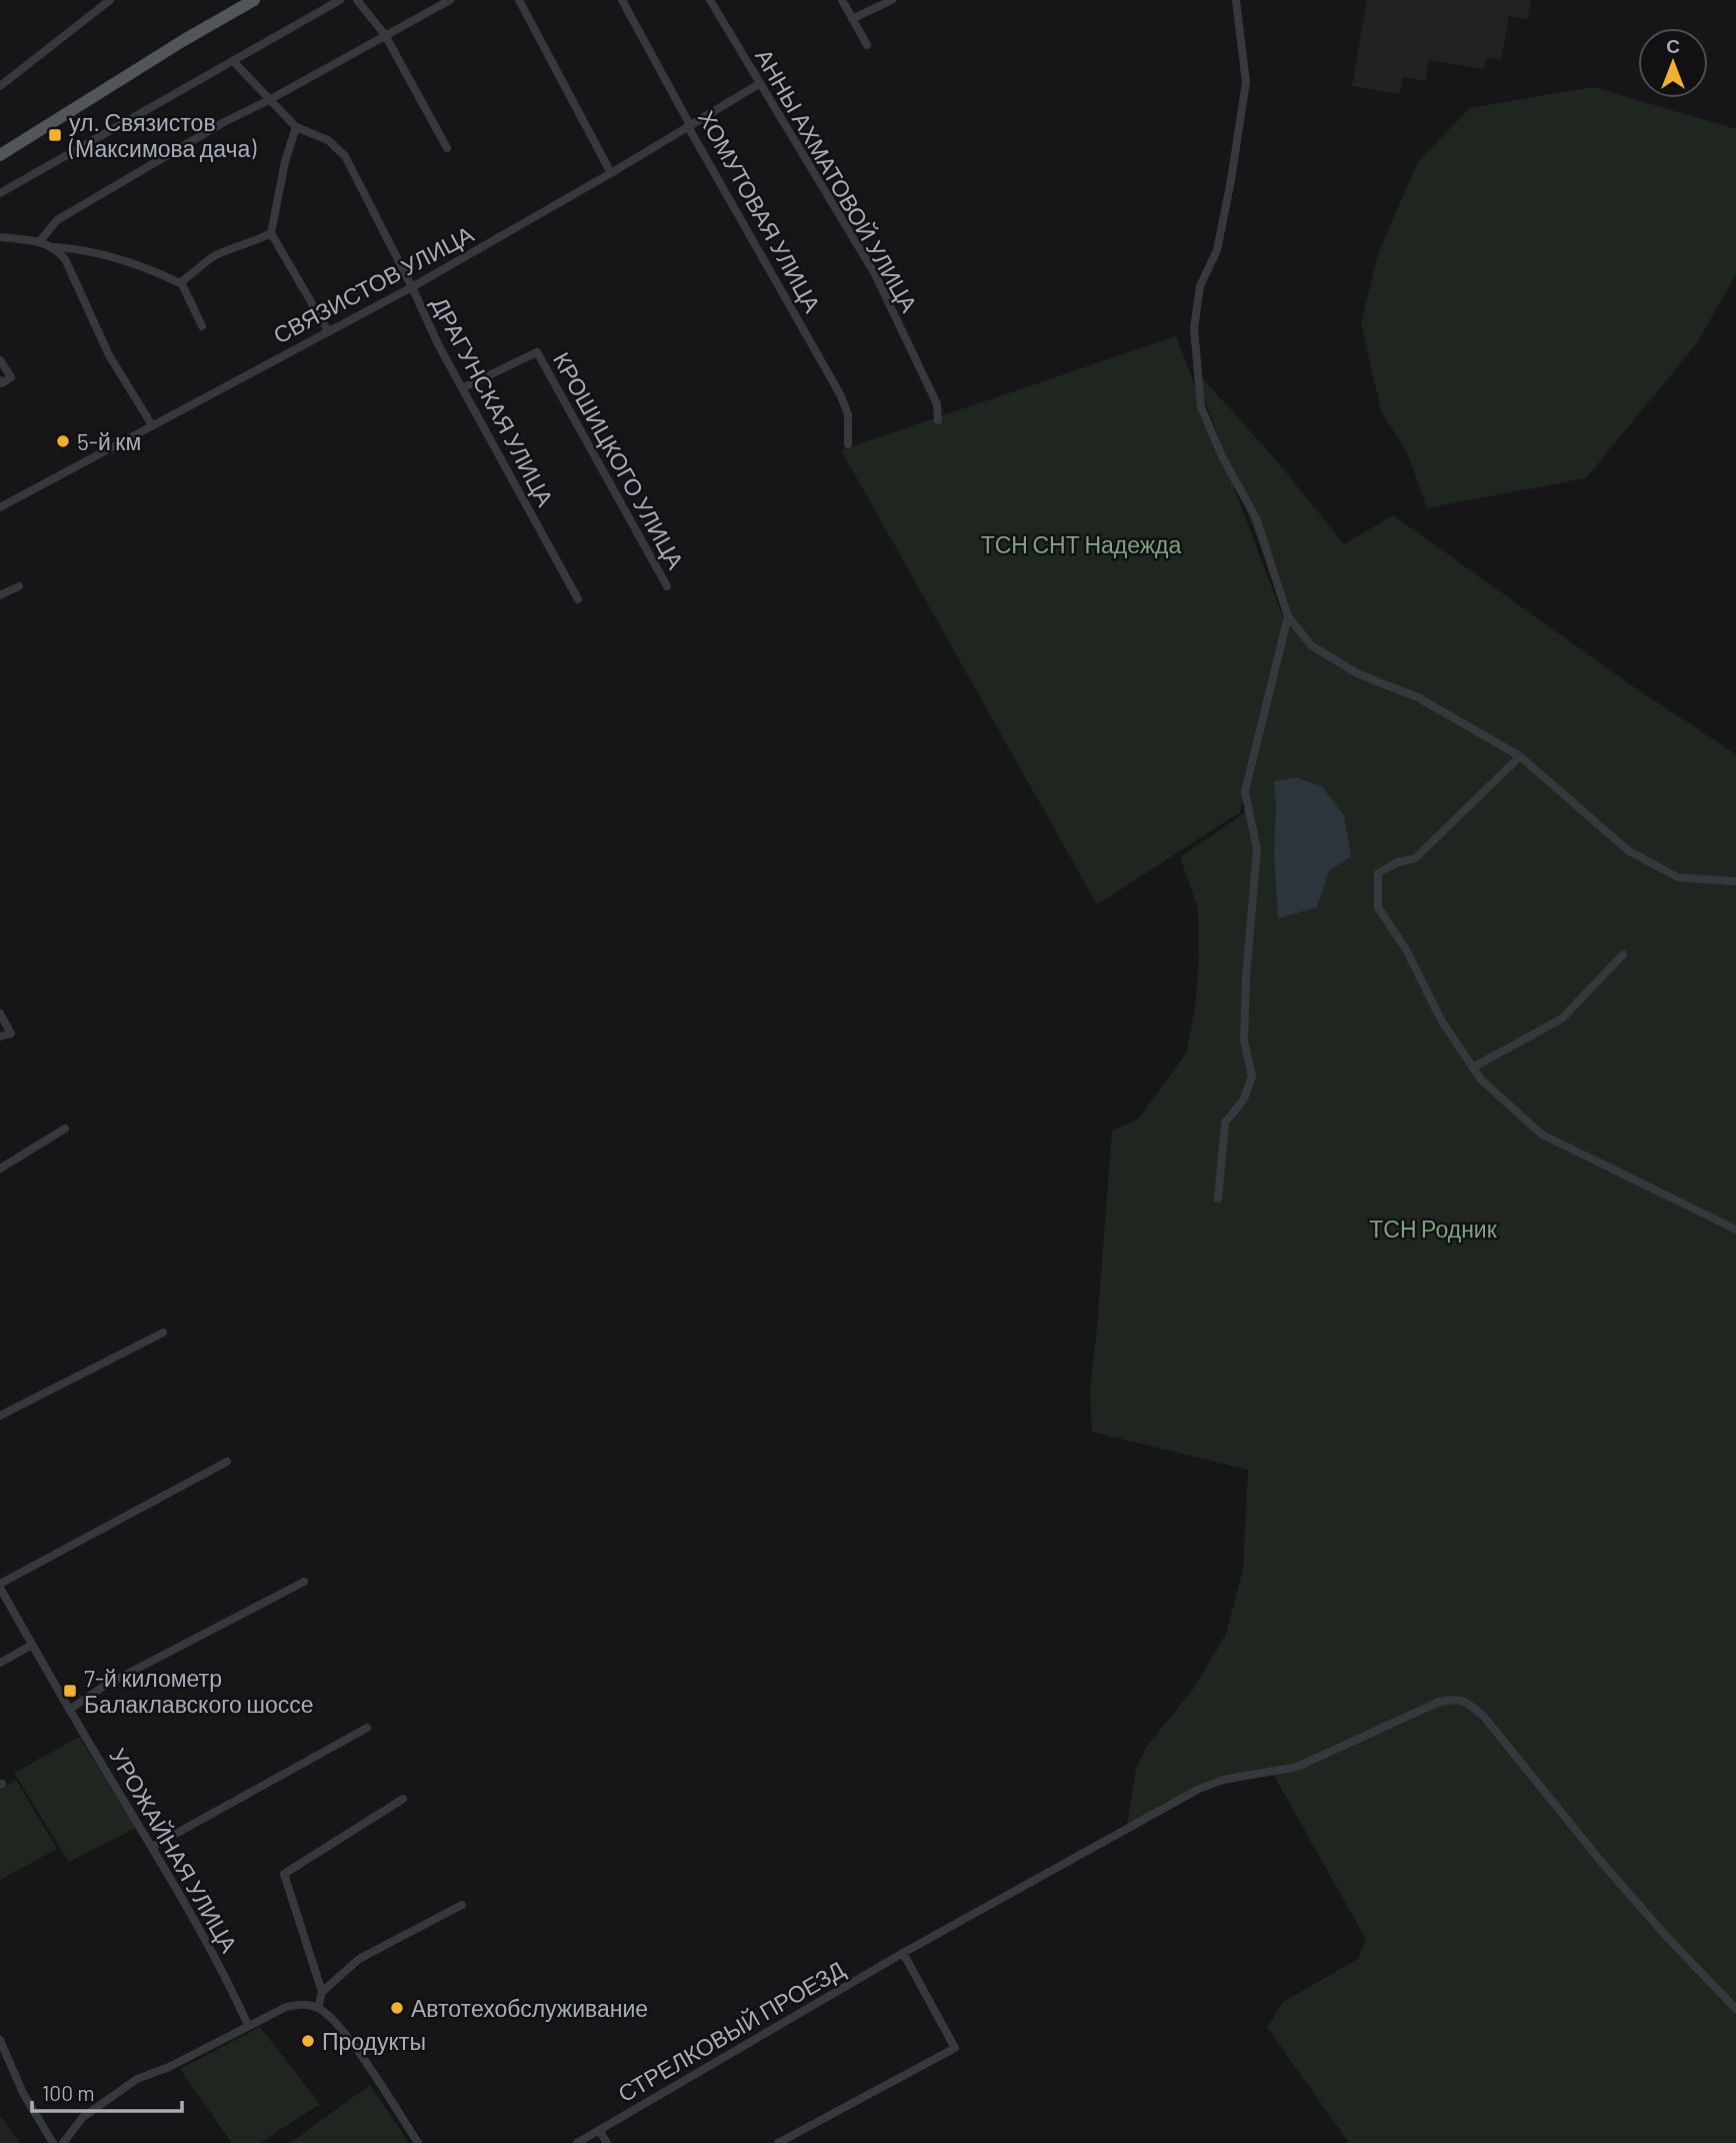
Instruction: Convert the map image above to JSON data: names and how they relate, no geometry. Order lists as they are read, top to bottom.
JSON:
{
  "streets": {
    "street": [
      "АННЫ АХМАТОВОЙ УЛИЦА",
      "ХОМУТОВАЯ УЛИЦА",
      "СВЯЗИСТОВ УЛИЦА",
      "ДРАГУНСКАЯ УЛИЦА",
      "КРОШИЦКОГО УЛИЦА",
      "УРОЖАЙНАЯ УЛИЦА",
      "СТРЕЛКОВЫЙ ПРОЕЗД"
    ]
  },
  "crossings": [
    ["АННЫ АХМАТОВОЙ УЛИЦА", "СВЯЗИСТОВ УЛИЦА"],
    ["ХОМУТОВАЯ УЛИЦА", "СВЯЗИСТОВ УЛИЦА"],
    ["СВЯЗИСТОВ УЛИЦА", "ДРАГУНСКАЯ УЛИЦА"],
    ["ДРАГУНСКАЯ УЛИЦА", "КРОШИЦКОГО УЛИЦА"]
  ],
  "parks": ["ТСН СНТ Надежда", "ТСН Родник"],
  "places": {
    "transit": ["ул. Связистов (Максимова дача)", "7-й километр Балаклавского шоссе"],
    "other": ["5-й км", "Автотехобслуживание", "Продукты"]
  },
  "scale_bar": "100 m",
  "north": "top"
}
